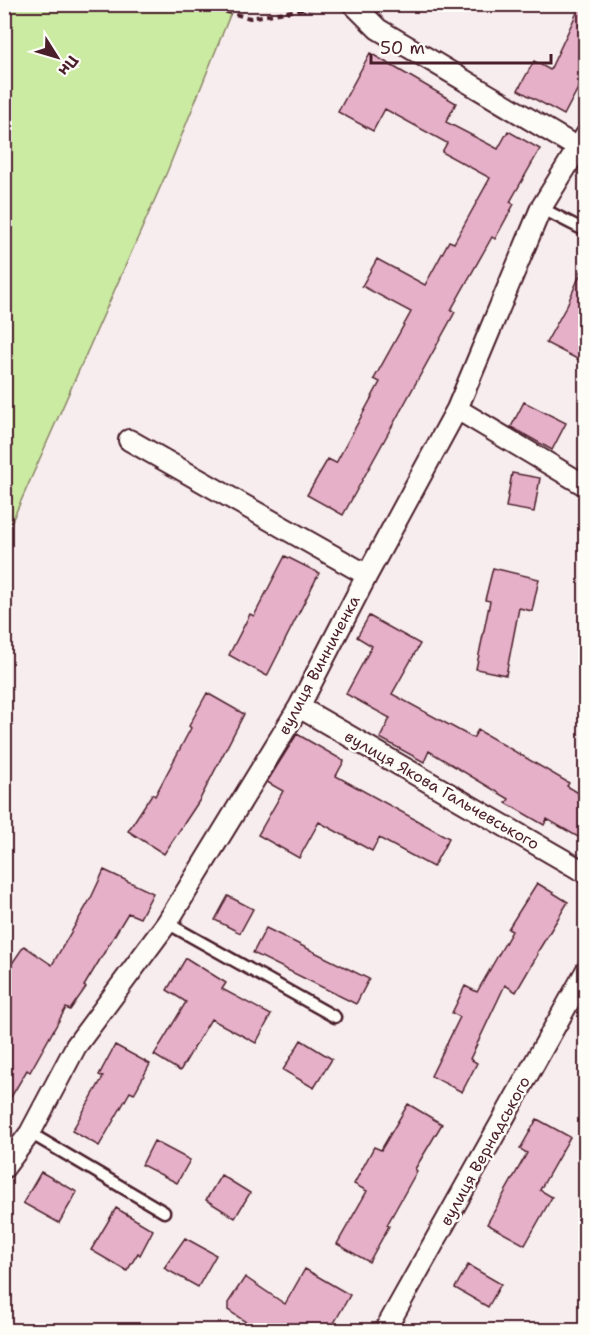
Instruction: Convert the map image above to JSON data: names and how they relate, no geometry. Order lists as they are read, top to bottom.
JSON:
{
  "streets": {
    "street": ["вулиця Винниченка", "вулиця Якова Гальчевського", "вулиця Вернадського"]
  },
  "crossings": [
    ["вулиця Винниченка", "вулиця Якова Гальчевського"]
  ],
  "scale_bar": "50 m",
  "north": "bottom right"
}
